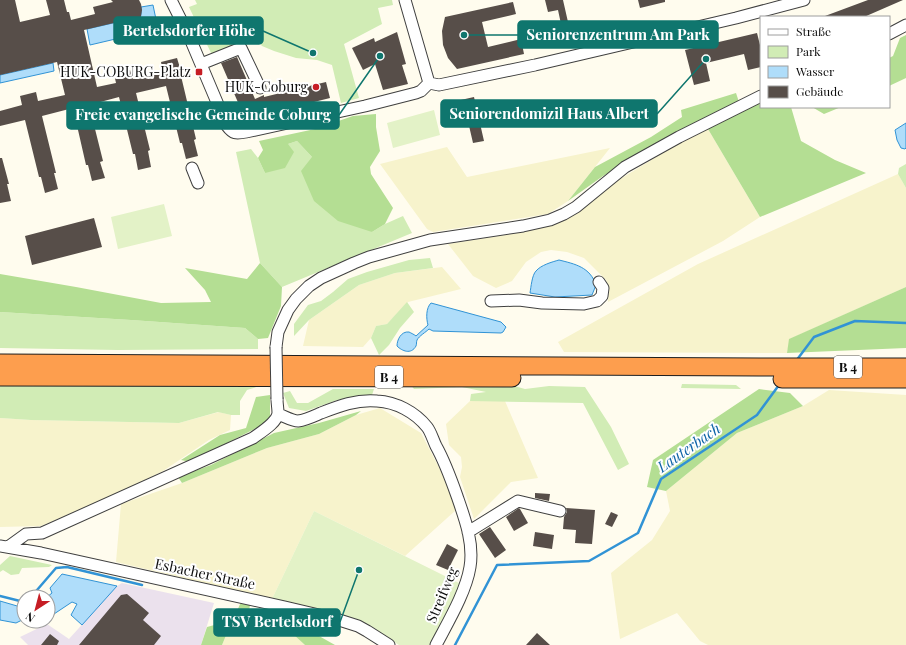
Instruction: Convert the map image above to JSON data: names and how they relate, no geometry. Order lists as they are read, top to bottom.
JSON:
{
  "streets": {
    "highway": ["B 4"],
    "street": ["Esbacher Straße", "Streifweg"]
  },
  "water": ["Lauterbach"],
  "places": {
    "other": [
      "Seniorenzentrum Am Park",
      "Bertelsdorfer Höhe",
      "Freie evangelische Gemeinde Coburg",
      "Seniorendomizil Haus Albert",
      "HUK-Coburg",
      "TSV Bertelsdorf"
    ],
    "transit": ["HUK-COBURG-Platz"]
  },
  "legend": [
    "Straße",
    "Park",
    "Wasser",
    "Gebäude"
  ],
  "north": "bottom left"
}
